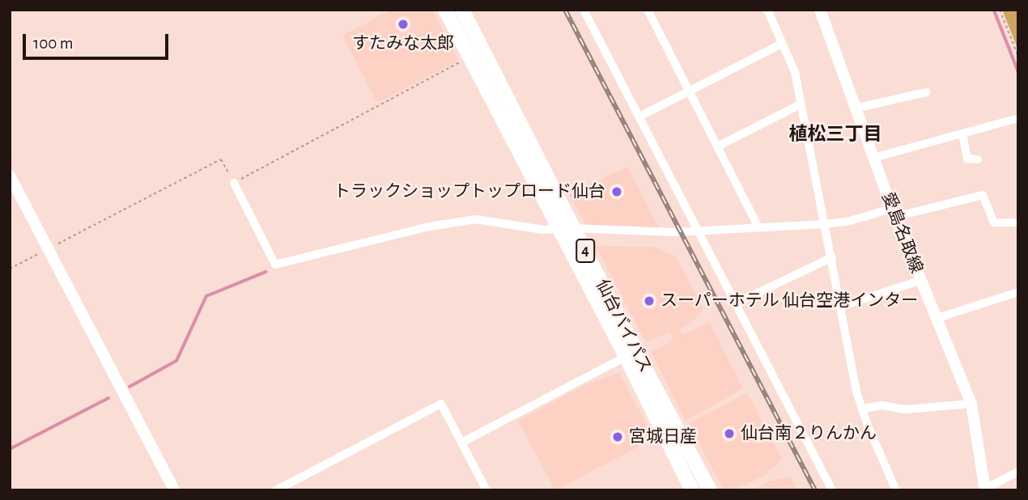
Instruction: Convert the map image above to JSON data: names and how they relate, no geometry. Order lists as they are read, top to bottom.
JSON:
{
  "streets": {
    "highway": ["4", "仙台バイパス"],
    "main road": ["愛島名取線"]
  },
  "districts": ["植松三丁目"],
  "places": [
    "すたみな太郎",
    "トラックショップトップロード仙台",
    "スーパーホテル 仙台空港インター",
    "仙台南２りんかん",
    "宮城日産"
  ],
  "scale_bar": "100 m"
}
